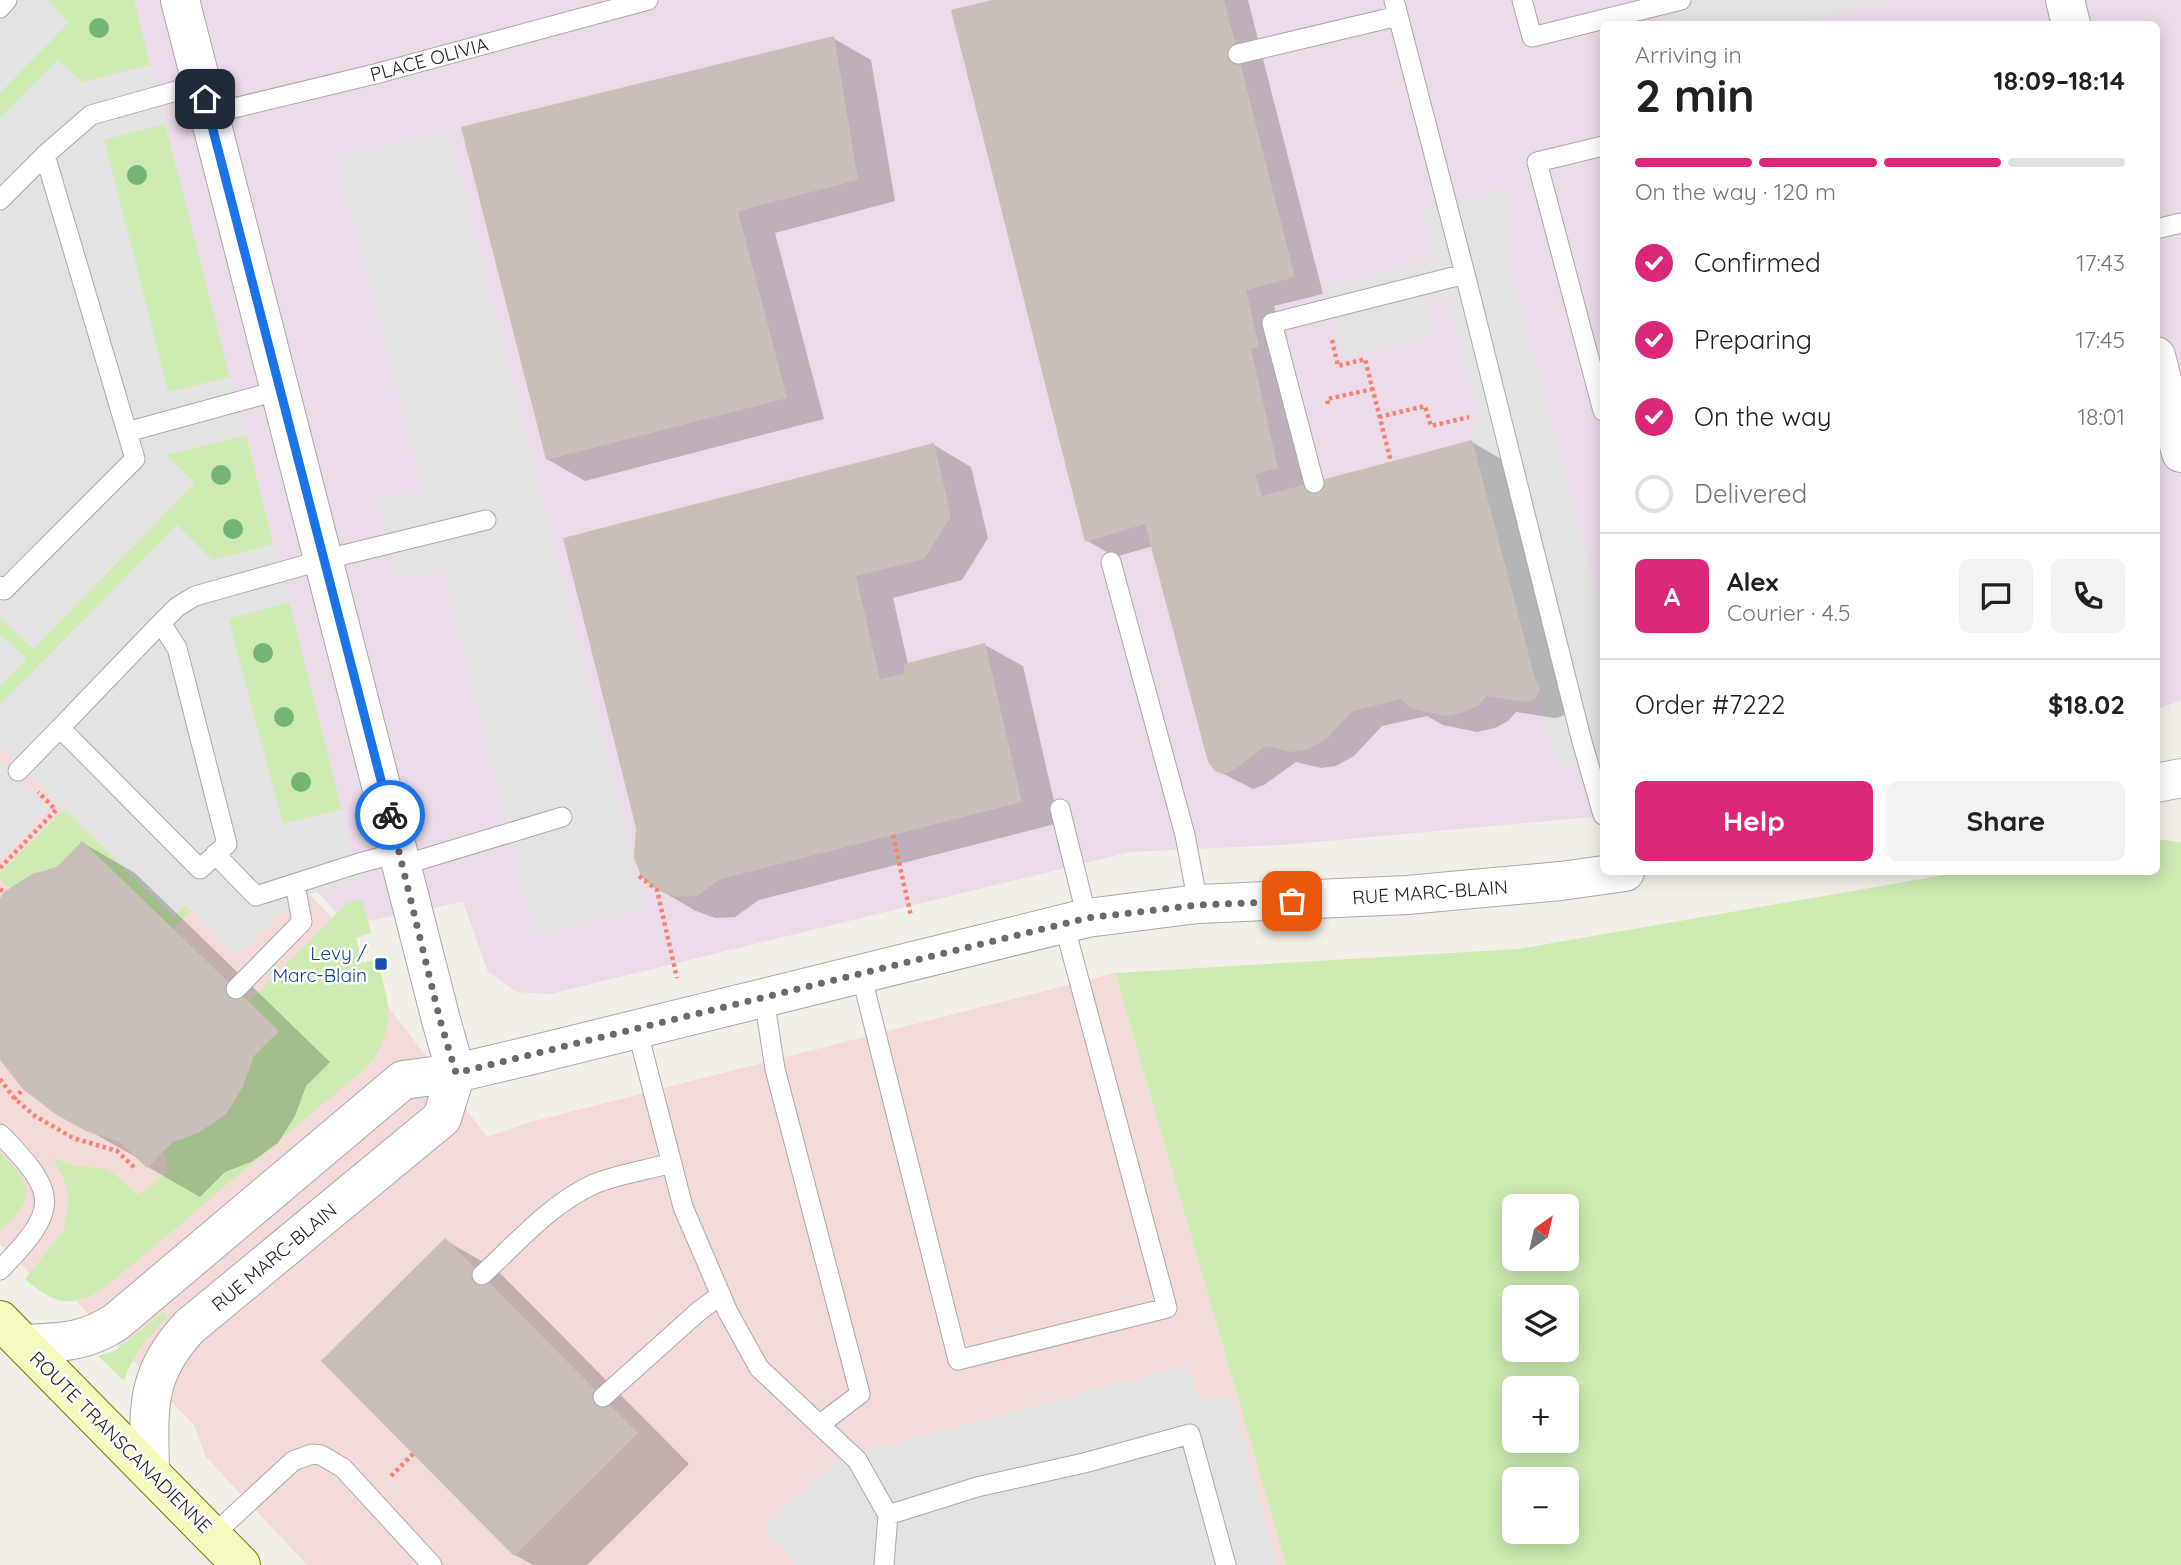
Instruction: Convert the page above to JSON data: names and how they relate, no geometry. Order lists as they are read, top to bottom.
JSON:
{
  "streets": {
    "main road": ["ROUTE TRANSCANADIENNE"],
    "street": ["RUE MARC-BLAIN"],
    "lane": ["PLACE OLIVIA"]
  },
  "crossings": [
    ["RUE MARC-BLAIN", "ROUTE TRANSCANADIENNE"]
  ],
  "places": {
    "transit": ["Levy / Marc-Blain"]
  },
  "north": "top right",
  "page": {
    "heading": ["2 min", "Arriving in", "18:09–18:14"],
    "panel": [
      "Alex",
      "Courier · 4.5",
      "Order #7222",
      "$18.02"
    ],
    "bar": "On the way · 120 m",
    "list": [
      ["Confirmed", "17:43"],
      ["Preparing", "17:45"],
      ["On the way", "18:01"],
      "Delivered"
    ],
    "round": "A",
    "buttons": ["Help", "Share"],
    "map_buttons": ["+", "−"]
  }
}
